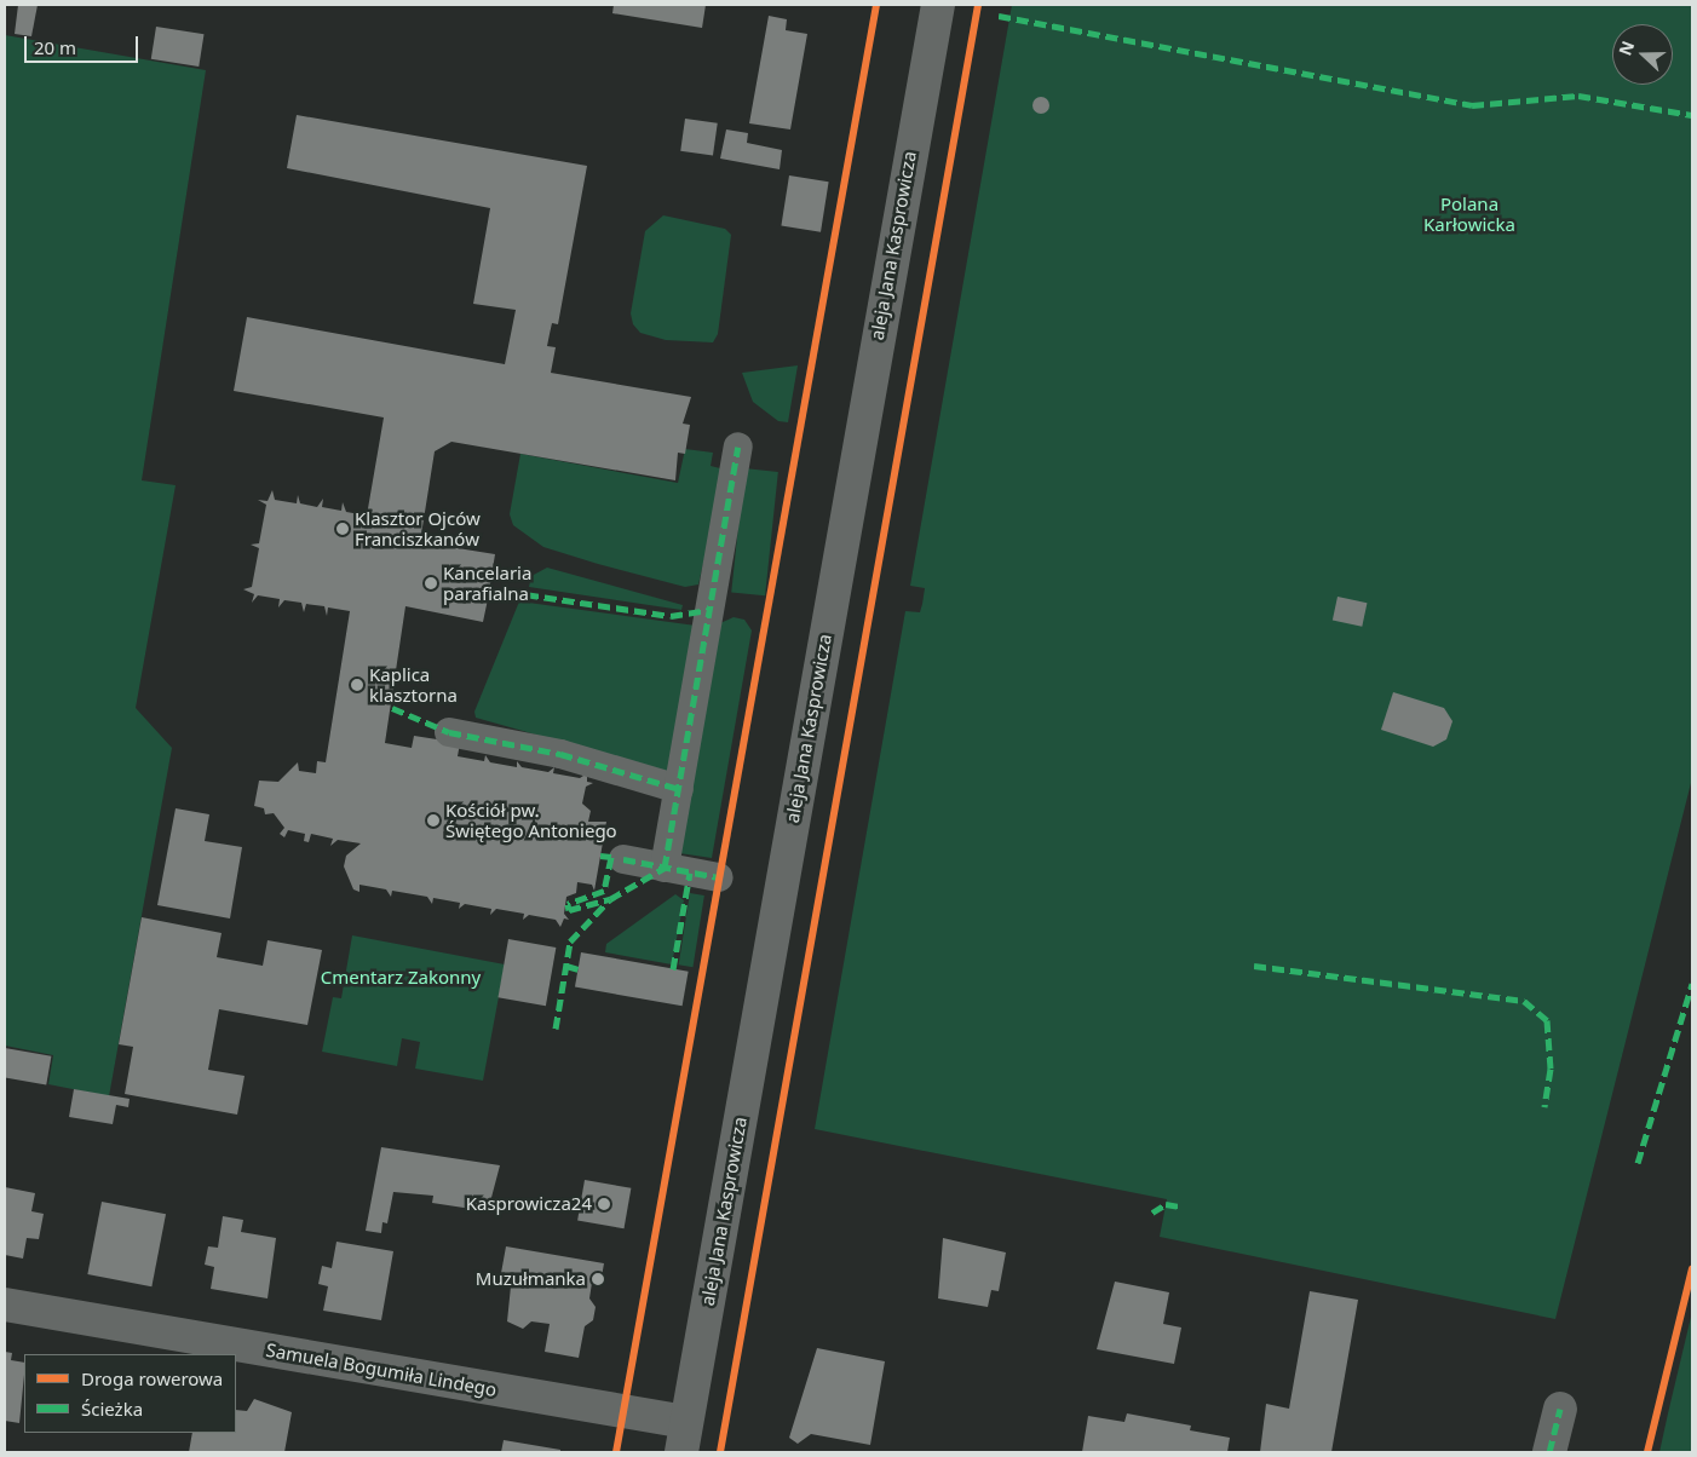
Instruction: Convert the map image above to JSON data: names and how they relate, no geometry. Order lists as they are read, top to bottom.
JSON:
{
  "streets": {
    "street": ["aleja Jana Kasprowicza", "Samuela Bogumiła Lindego"]
  },
  "crossings": [
    ["aleja Jana Kasprowicza", "Samuela Bogumiła Lindego"]
  ],
  "parks": ["Polana Karłowicka", "Cmentarz Zakonny"],
  "places": [
    "Klasztor Ojców Franciszkanów",
    "Kancelaria parafialna",
    "Kaplica klasztorna",
    "Kościół pw. Świętego Antoniego",
    "Kasprowicza24",
    "Muzułmanka"
  ],
  "legend": ["Droga rowerowa", "Ścieżka"],
  "scale_bar": "20 m",
  "north": "left"
}
